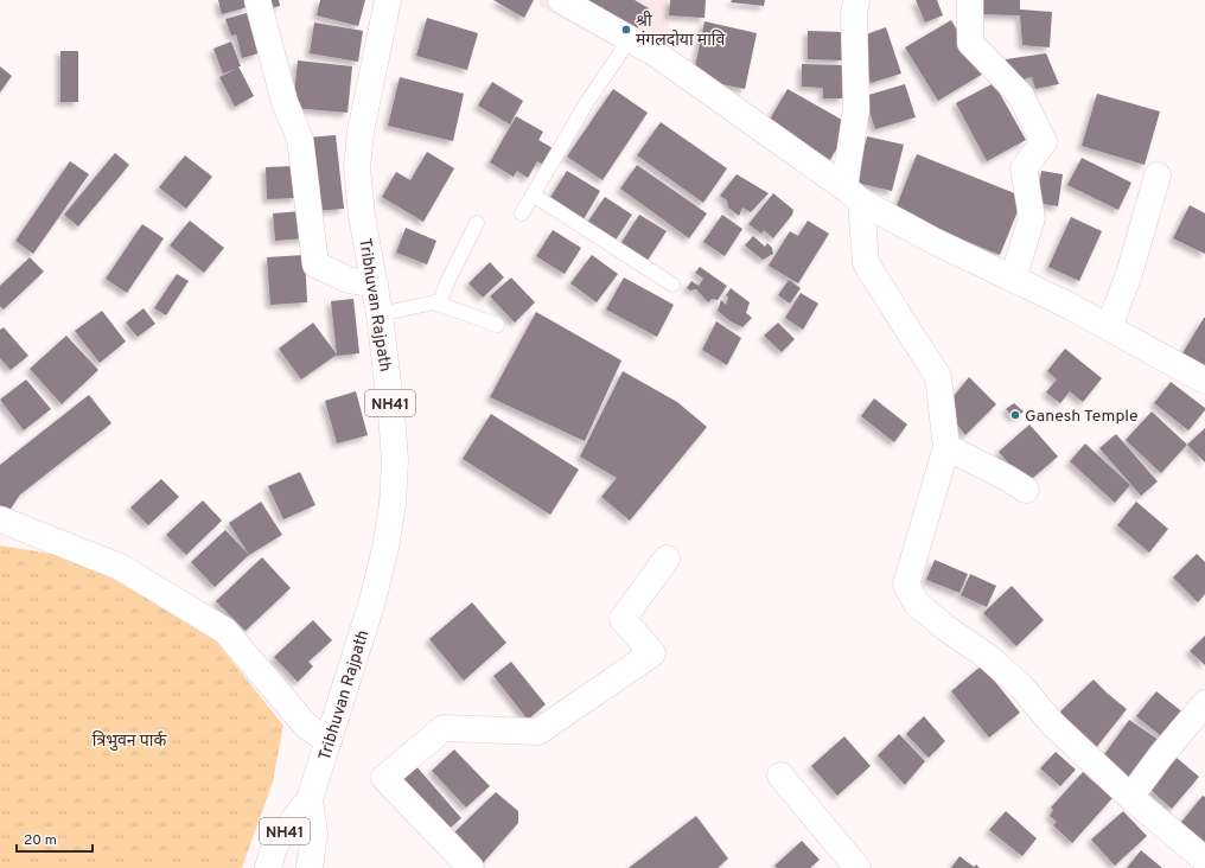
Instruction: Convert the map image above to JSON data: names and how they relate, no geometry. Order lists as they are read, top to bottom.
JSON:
{
  "streets": {
    "main road": ["Tribhuvan Rajpath", "NH41"]
  },
  "parks": ["त्रिभुवन पार्क"],
  "places": ["श्री मंगलदोया मावि", "Ganesh Temple"],
  "scale_bar": "20 m"
}
